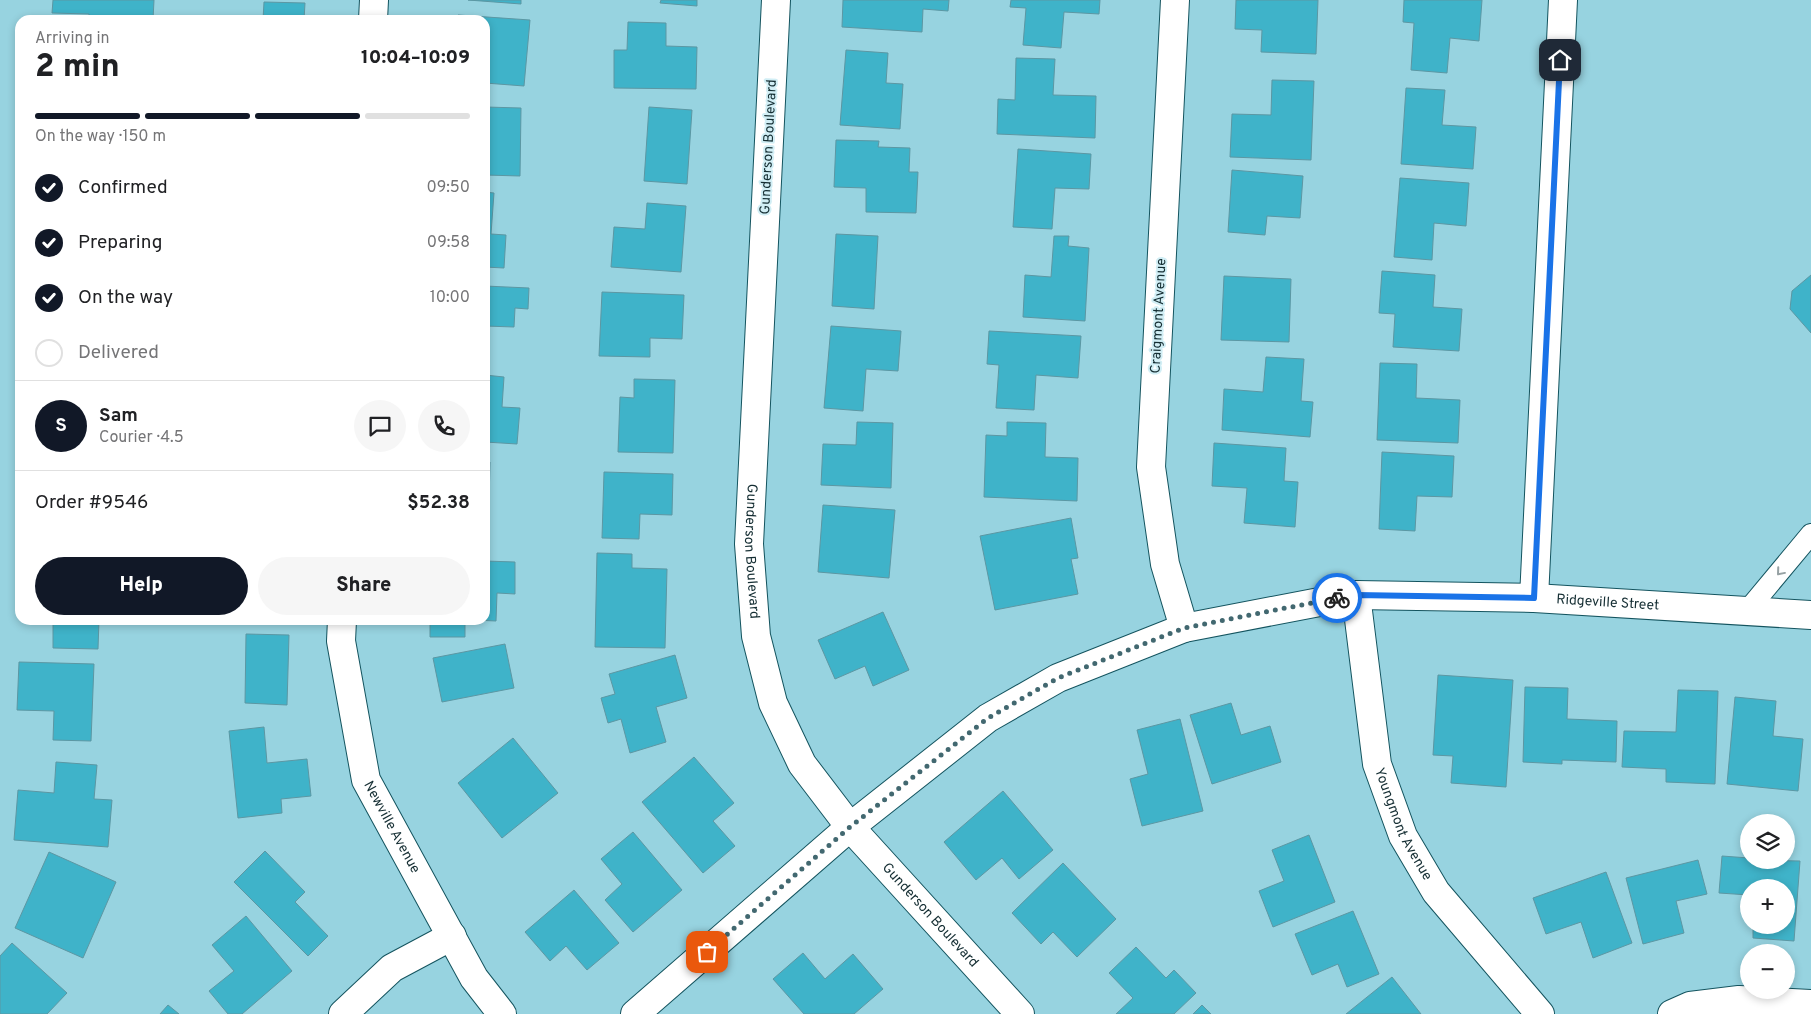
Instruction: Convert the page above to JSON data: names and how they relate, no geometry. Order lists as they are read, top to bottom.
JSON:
{
  "streets": {
    "street": [
      "Gunderson Boulevard",
      "Craigmont Avenue",
      "Ridgeville Street",
      "Youngmont Avenue",
      "Newville Avenue"
    ]
  },
  "crossings": [
    ["Gunderson Boulevard", "Ridgeville Street"],
    ["Craigmont Avenue", "Ridgeville Street"],
    ["Ridgeville Street", "Youngmont Avenue"]
  ],
  "page": {
    "heading": ["2 min", "Arriving in", "10:04–10:09"],
    "panel": [
      "Sam",
      "Courier · 4.5",
      "Order #9546",
      "$52.38"
    ],
    "bar": "On the way · 150 m",
    "list": [
      ["Confirmed", "09:50"],
      ["Preparing", "09:58"],
      ["On the way", "10:00"],
      "Delivered"
    ],
    "round": "S",
    "buttons": ["Help", "Share"],
    "map_buttons": ["+", "−"]
  }
}
